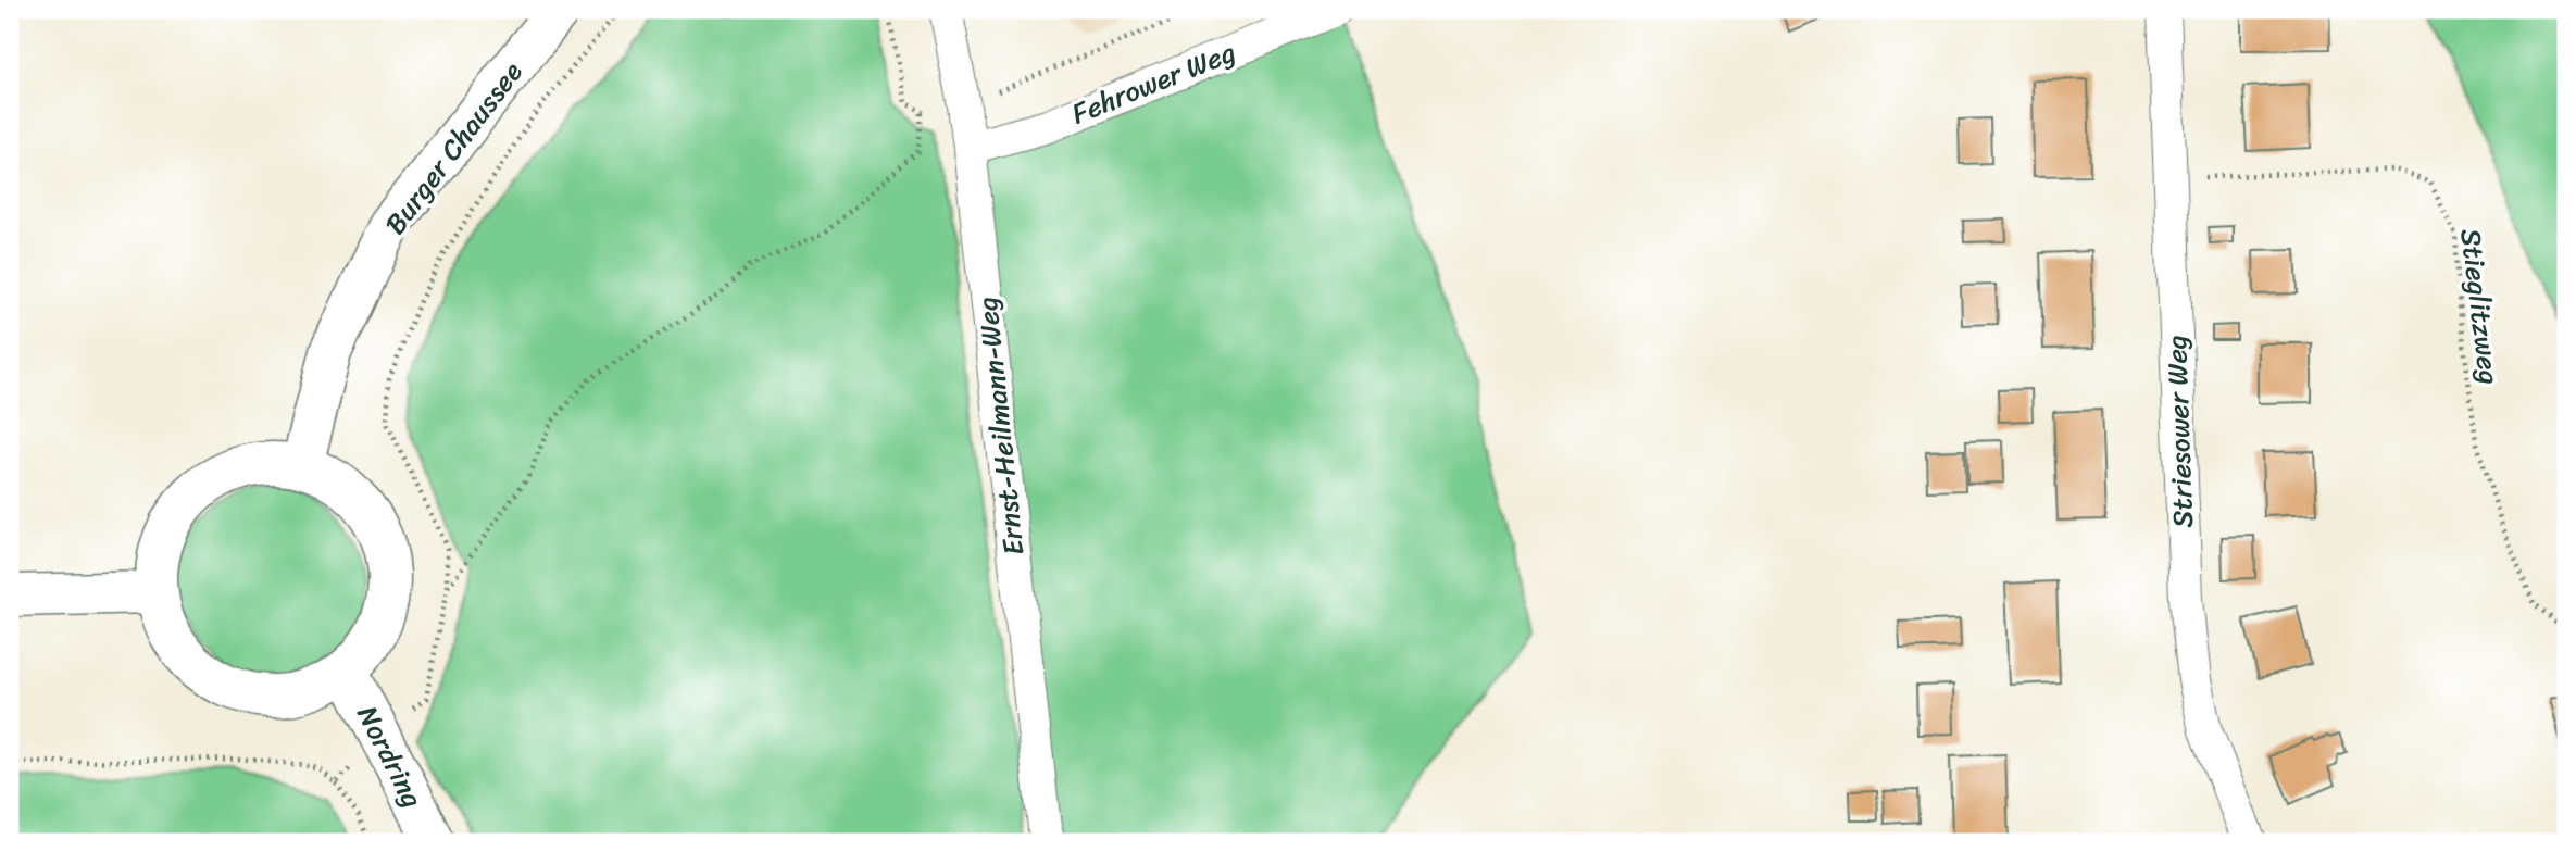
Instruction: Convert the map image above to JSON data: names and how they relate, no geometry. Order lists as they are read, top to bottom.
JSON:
{
  "streets": {
    "main road": ["Burger Chaussee", "Nordring"],
    "street": ["Fehrower Weg", "Ernst-Heilmann-Weg", "Striesower Weg"],
    "path": ["Stieglitzweg"]
  },
  "crossings": [
    ["Fehrower Weg", "Ernst-Heilmann-Weg"],
    ["Burger Chaussee", "Nordring"],
    ["Stieglitzweg", "Striesower Weg"]
  ]
}
